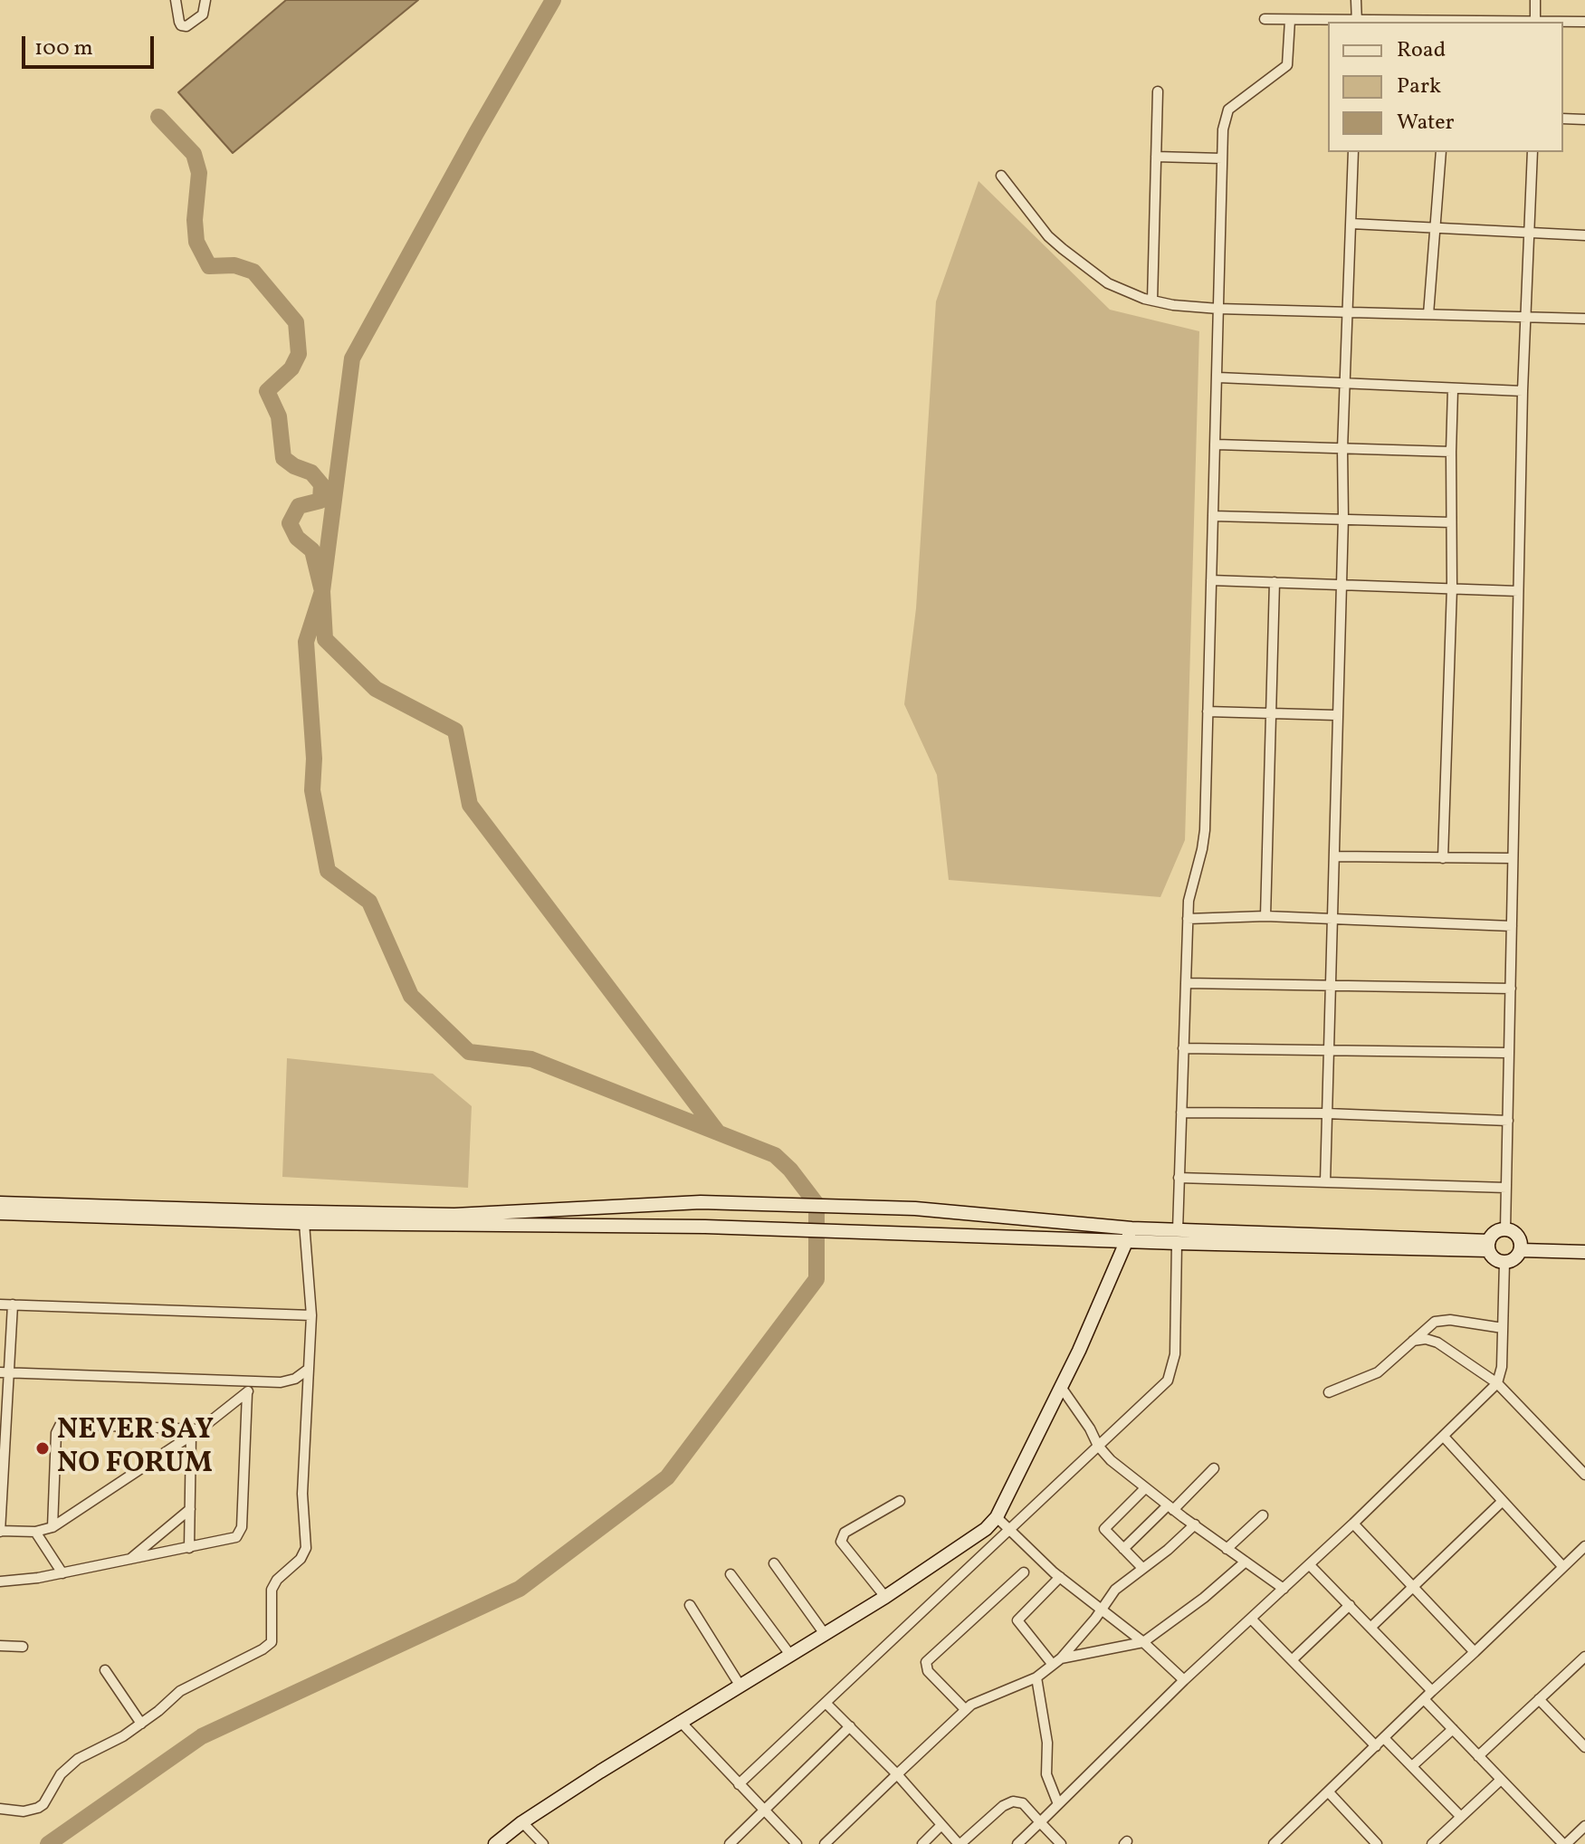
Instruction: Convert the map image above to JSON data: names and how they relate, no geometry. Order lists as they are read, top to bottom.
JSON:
{
  "places": ["NEVER SAY NO FORUM"],
  "legend": ["Road", "Park", "Water"],
  "scale_bar": "100 m"
}
